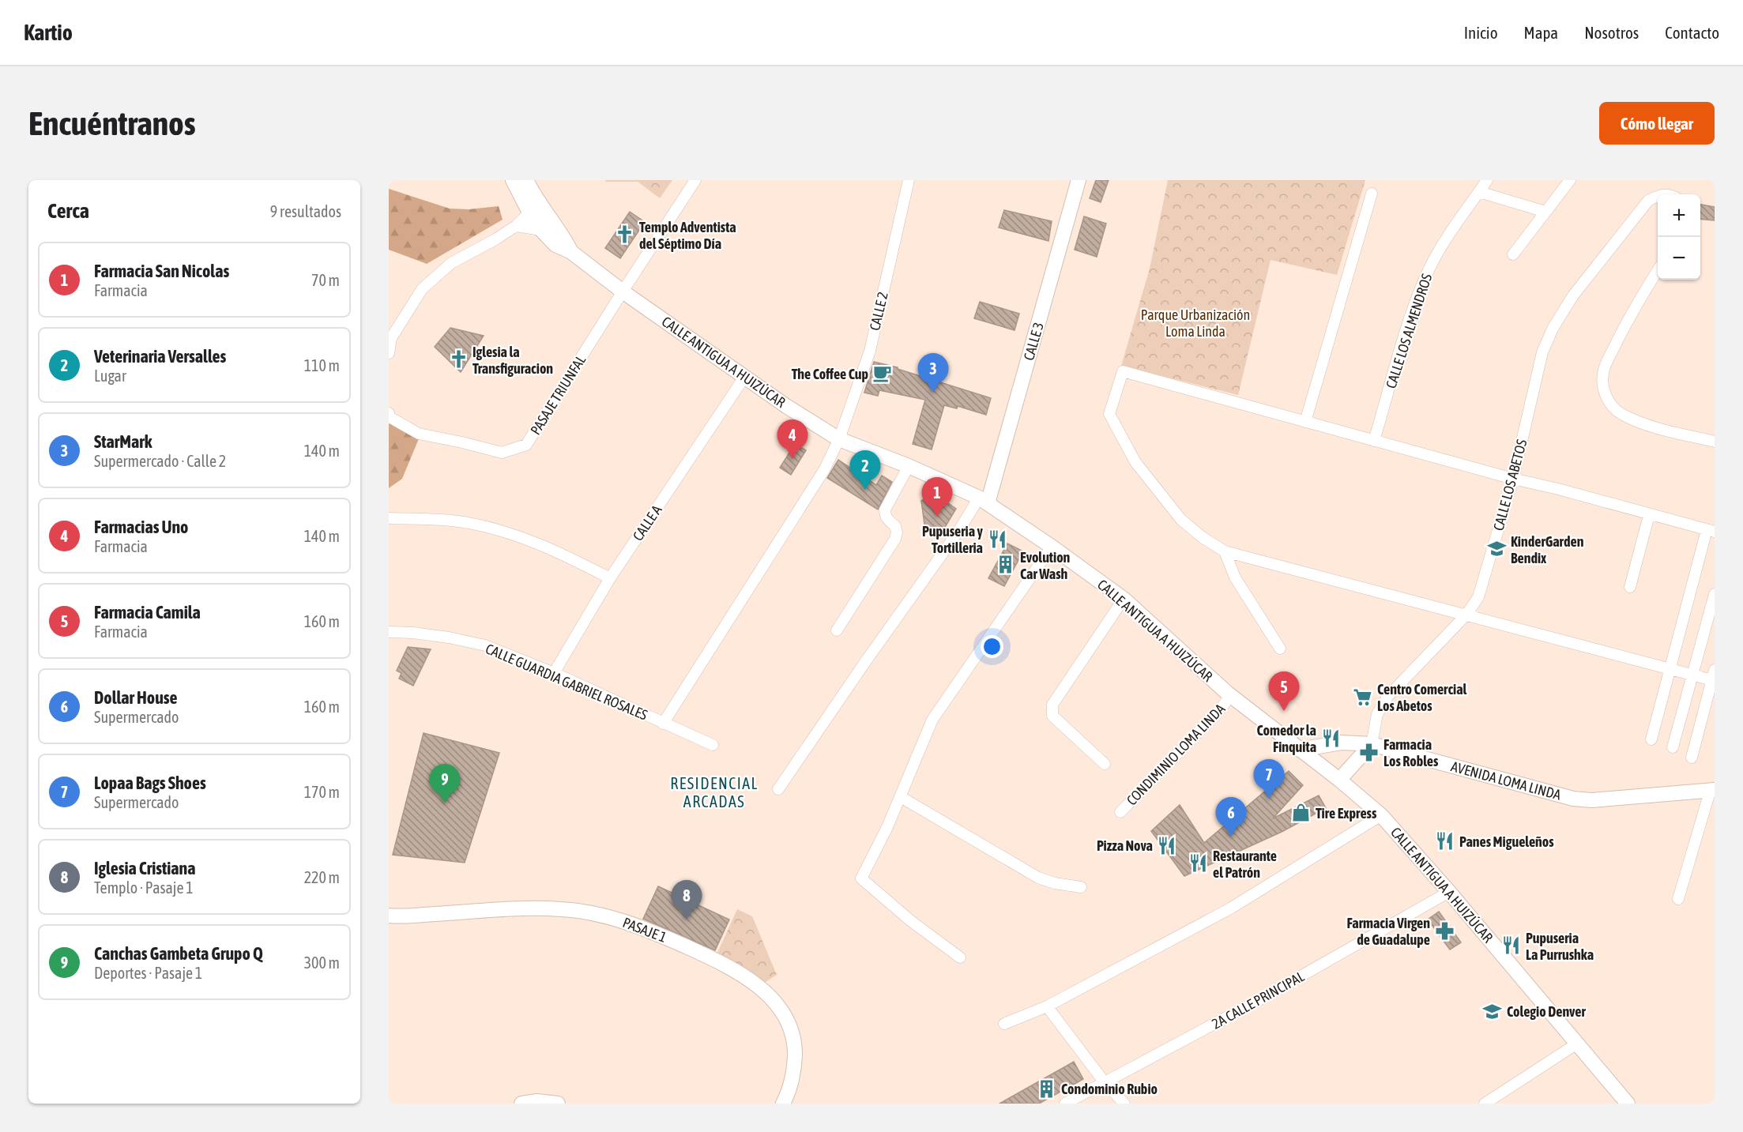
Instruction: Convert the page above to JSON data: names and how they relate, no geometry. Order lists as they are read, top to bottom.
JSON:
{
  "streets": {
    "main road": [
      "CALLE 3",
      "CALLE ANTIGUA A HUIZÚCAR",
      "AVENIDA LOMA LINDA",
      "PASAJE 1"
    ],
    "street": [
      "CALLE 2",
      "CALLE LOS ALMENDROS",
      "PASAJE TRIUNFAL",
      "CALLE LOS ABETOS",
      "CALLE A",
      "CALLE GUARDIA GABRIEL ROSALES",
      "CONDIMINIO LOMA LINDA",
      "2A CALLE PRINCIPAL"
    ]
  },
  "crossings": [
    ["CALLE 2", "CALLE ANTIGUA A HUIZÚCAR"],
    ["CALLE 2", "CALLE GUARDIA GABRIEL ROSALES"],
    ["CALLE 3", "CALLE ANTIGUA A HUIZÚCAR"],
    ["CALLE ANTIGUA A HUIZÚCAR", "PASAJE TRIUNFAL"],
    ["CALLE ANTIGUA A HUIZÚCAR", "CALLE A"],
    ["CALLE ANTIGUA A HUIZÚCAR", "CONDIMINIO LOMA LINDA"],
    ["CALLE ANTIGUA A HUIZÚCAR", "AVENIDA LOMA LINDA"],
    ["CALLE ANTIGUA A HUIZÚCAR", "2A CALLE PRINCIPAL"],
    ["CALLE LOS ABETOS", "AVENIDA LOMA LINDA"],
    ["CALLE A", "CALLE GUARDIA GABRIEL ROSALES"]
  ],
  "districts": ["RESIDENCIAL ARCADAS"],
  "parks": ["Parque Urbanización Loma Linda"],
  "places": {
    "church": ["Templo Adventista del Séptimo Día", "Iglesia la Transfiguracion"],
    "cafe": ["The Coffee Cup"],
    "restaurant": [
      "Pupuseria y Tortilleria",
      "Comedor la Finquita",
      "Panes Migueleños",
      "Pizza Nova",
      "Restaurante el Patrón",
      "Pupuseria La Purrushka"
    ],
    "school or university": ["KinderGarden Bendix", "Colegio Denver"],
    "building": ["Evolution Car Wash", "Condominio Rubio"],
    "supermarket": ["Centro Comercial Los Abetos"],
    "pharmacy": ["Farmacia Los Robles", "Farmacia Virgen de Guadalupe"],
    "shop": ["Tire Express"]
  },
  "page": {
    "header": "Kartio",
    "nav": [
      "Inicio",
      "Mapa",
      "Nosotros",
      "Contacto"
    ],
    "buttons": "Cómo llegar",
    "title": "Encuéntranos",
    "heading": ["Cerca", "9 resultados"],
    "map_buttons": ["+", "−"],
    "list": [
      {
        "mark": "1",
        "name": "Farmacia San Nicolas",
        "note": "Farmacia",
        "value": "70 m"
      },
      {
        "mark": "2",
        "name": "Veterinaria Versalles",
        "note": "Lugar",
        "value": "110 m"
      },
      {
        "mark": "3",
        "name": "StarMark",
        "note": "Supermercado · Calle 2",
        "value": "140 m"
      },
      {
        "mark": "4",
        "name": "Farmacias Uno",
        "note": "Farmacia",
        "value": "140 m"
      },
      {
        "mark": "5",
        "name": "Farmacia Camila",
        "note": "Farmacia",
        "value": "160 m"
      },
      {
        "mark": "6",
        "name": "Dollar House",
        "note": "Supermercado",
        "value": "160 m"
      },
      {
        "mark": "7",
        "name": "Lopaa Bags Shoes",
        "note": "Supermercado",
        "value": "170 m"
      },
      {
        "mark": "8",
        "name": "Iglesia Cristiana",
        "note": "Templo · Pasaje 1",
        "value": "220 m"
      },
      {
        "mark": "9",
        "name": "Canchas Gambeta Grupo Q",
        "note": "Deportes · Pasaje 1",
        "value": "300 m"
      }
    ],
    "pins": [
      "3",
      "4",
      "2",
      "1",
      "5",
      "7",
      "9",
      "6",
      "8"
    ]
  }
}
